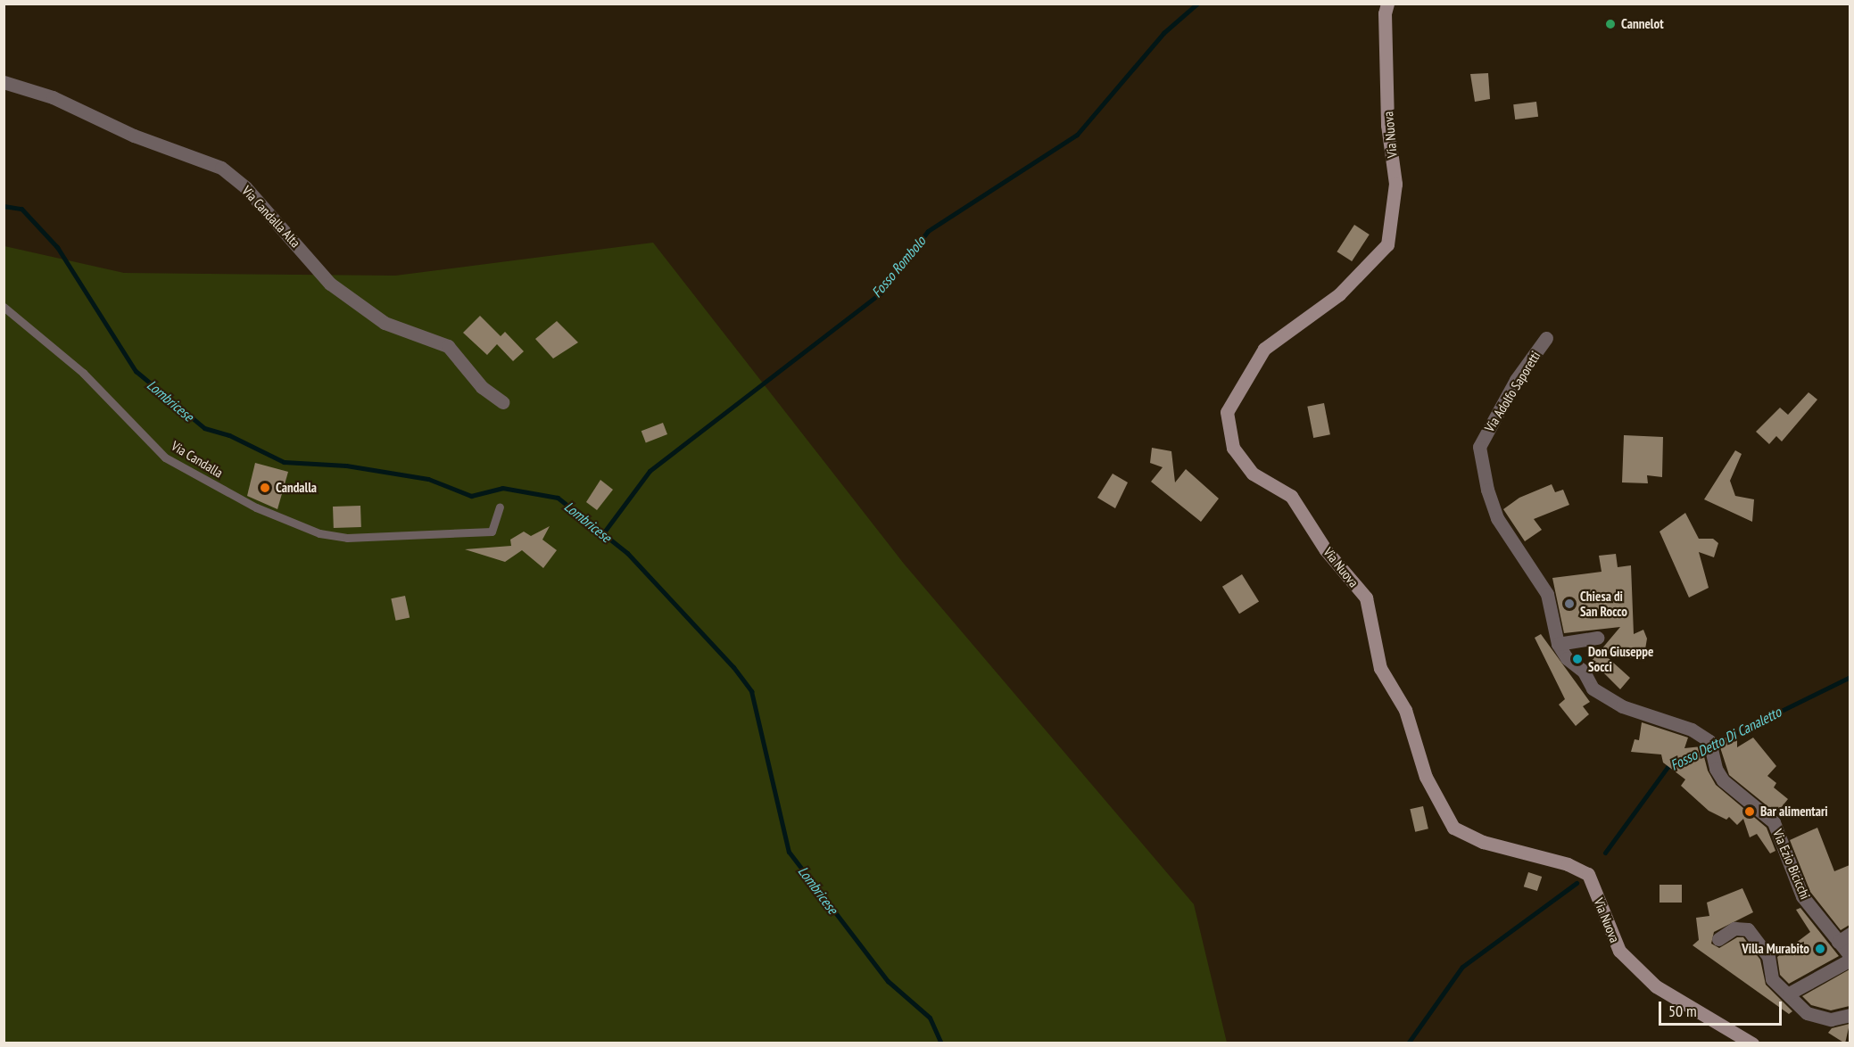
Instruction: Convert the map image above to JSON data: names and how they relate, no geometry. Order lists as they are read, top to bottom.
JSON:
{
  "streets": {
    "street": [
      "Via Nuova",
      "Via Candalla Alta",
      "Via Adolfo Saporetti",
      "Via Ezio Bicicchi"
    ],
    "lane": ["Via Candalla"]
  },
  "crossings": [
    ["Via Adolfo Saporetti", "Via Ezio Bicicchi"]
  ],
  "water": ["Fosso Rombolo", "Lombricese", "Fosso Detto Di Canaletto"],
  "places": [
    "Cannelot",
    "Candalla",
    "Chiesa di San Rocco",
    "Don Giuseppe Socci",
    "Bar alimentari",
    "Villa Murabito"
  ],
  "scale_bar": "50 m"
}
